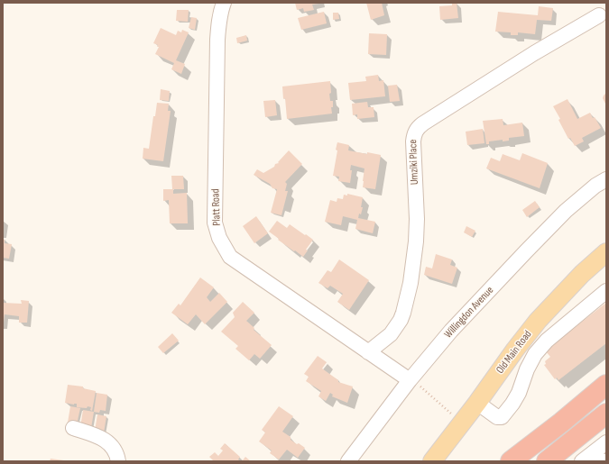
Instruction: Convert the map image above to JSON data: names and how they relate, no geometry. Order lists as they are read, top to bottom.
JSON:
{
  "streets": {
    "main road": ["Old Main Road"],
    "street": ["Umziki Place", "Platt Road", "Willingdon Avenue"]
  },
  "crossings": [
    ["Umziki Place", "Platt Road"],
    ["Platt Road", "Willingdon Avenue"]
  ]
}
